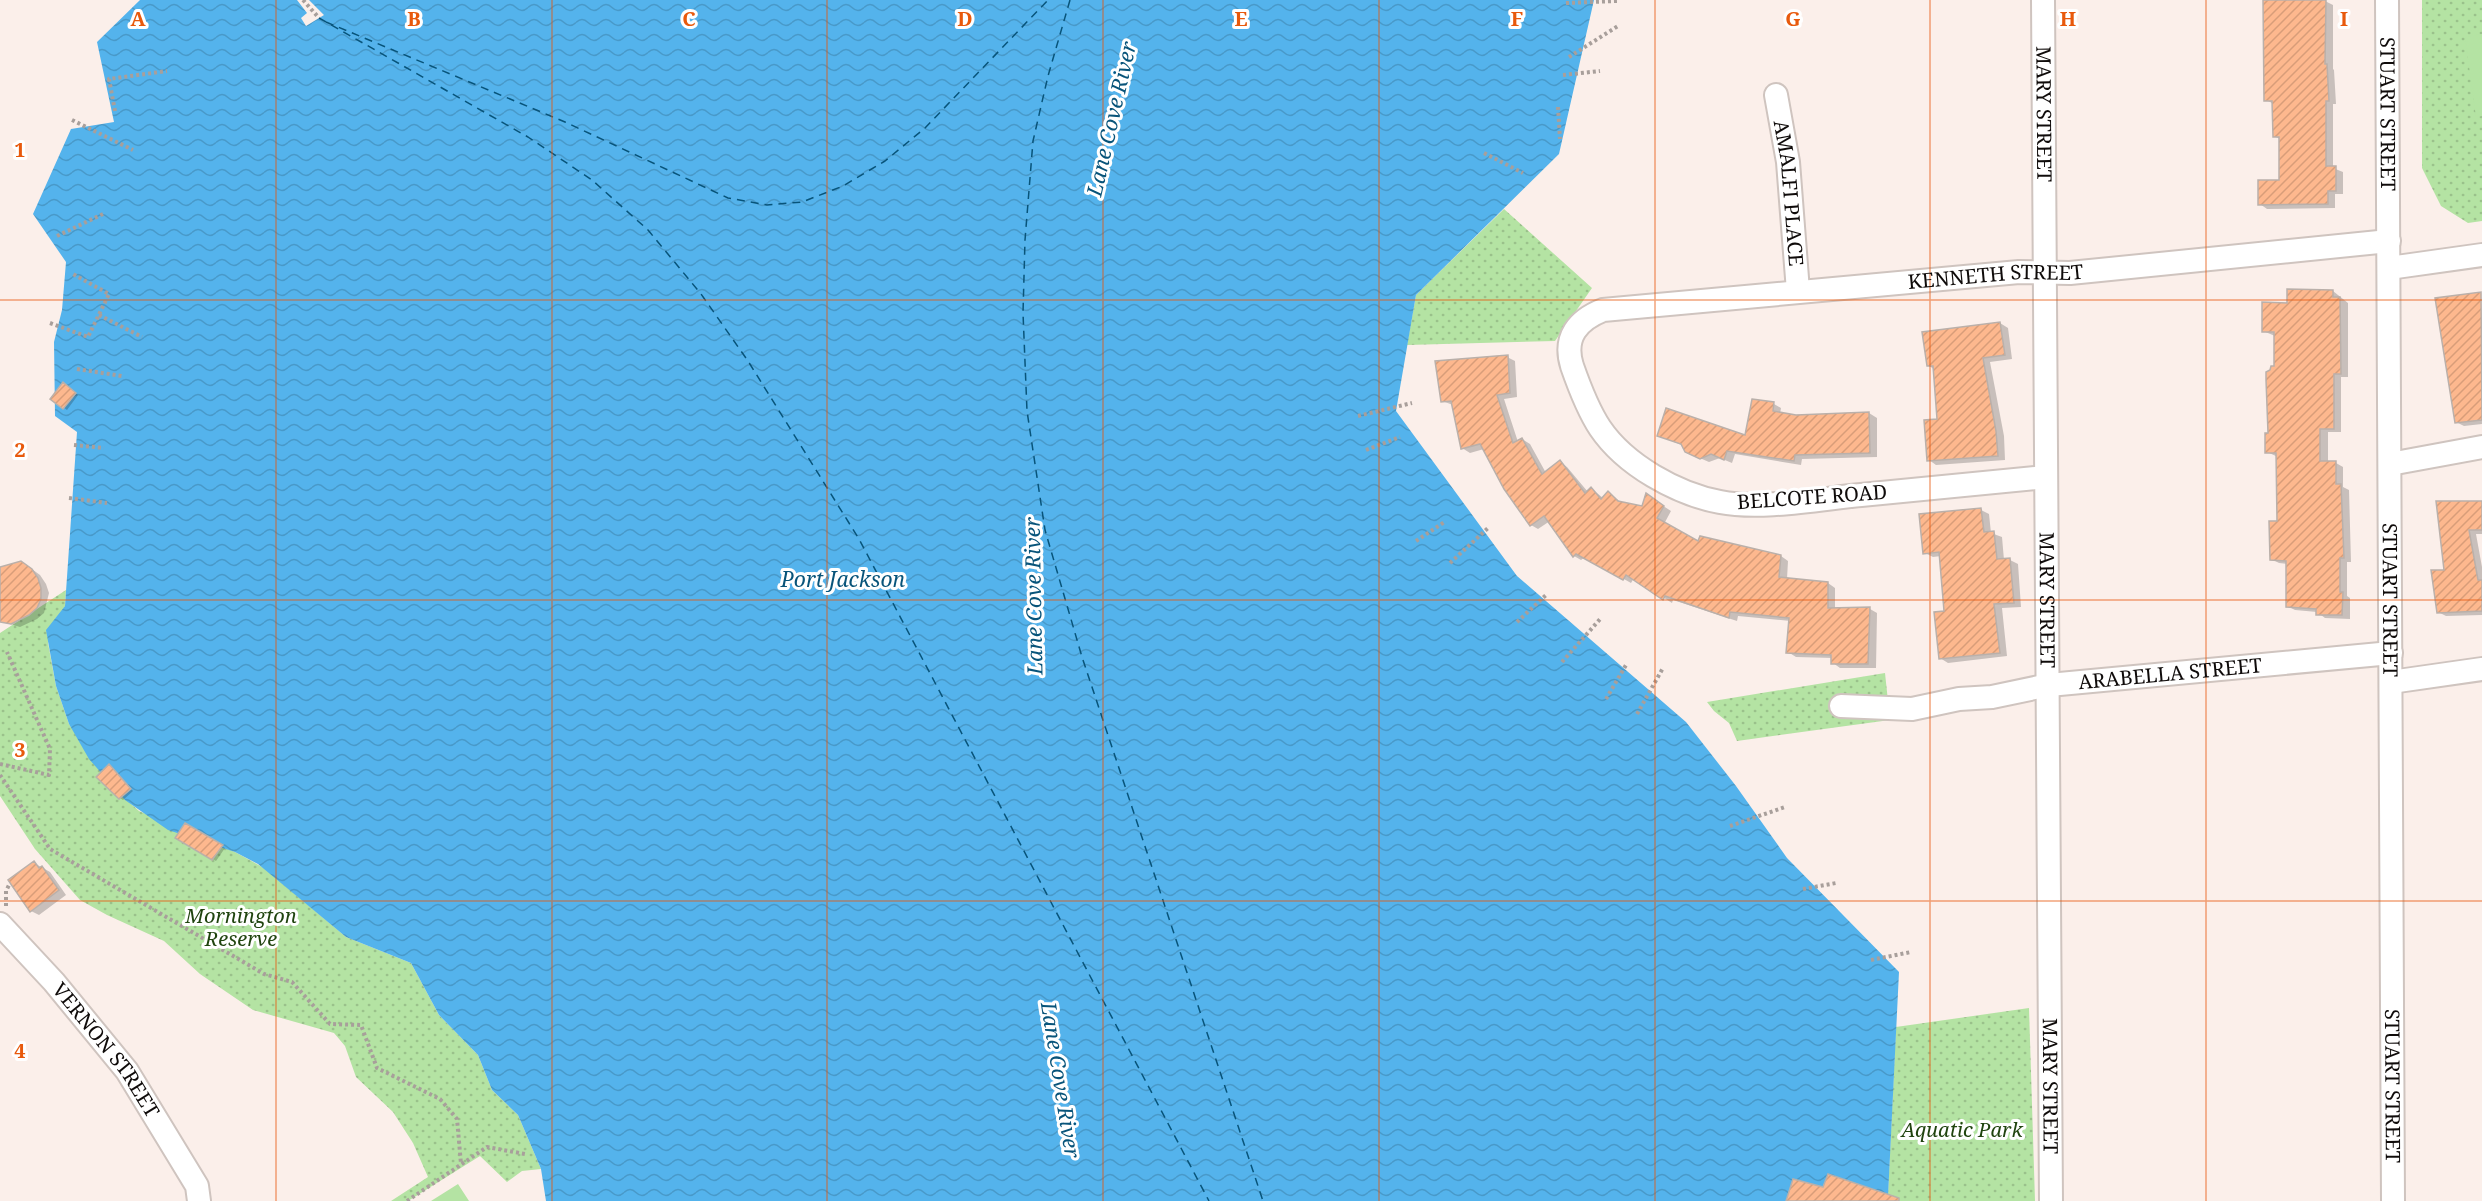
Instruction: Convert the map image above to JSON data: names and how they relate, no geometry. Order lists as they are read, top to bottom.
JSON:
{
  "streets": {
    "street": [
      "MARY STREET",
      "STUART STREET",
      "AMALFI PLACE",
      "KENNETH STREET",
      "BELCOTE ROAD",
      "ARABELLA STREET",
      "VERNON STREET"
    ]
  },
  "crossings": [
    ["MARY STREET", "KENNETH STREET"],
    ["MARY STREET", "BELCOTE ROAD"],
    ["MARY STREET", "ARABELLA STREET"],
    ["STUART STREET", "KENNETH STREET"],
    ["STUART STREET", "ARABELLA STREET"],
    ["AMALFI PLACE", "KENNETH STREET"],
    ["KENNETH STREET", "BELCOTE ROAD"]
  ],
  "water": ["Lane Cove River", "Port Jackson"],
  "parks": ["Mornington Reserve", "Aquatic Park"],
  "grid": {
    "columns": [
      "A",
      "B",
      "C",
      "D",
      "E",
      "F",
      "G",
      "H",
      "I"
    ],
    "rows": [
      "1",
      "2",
      "3",
      "4"
    ]
  }
}
